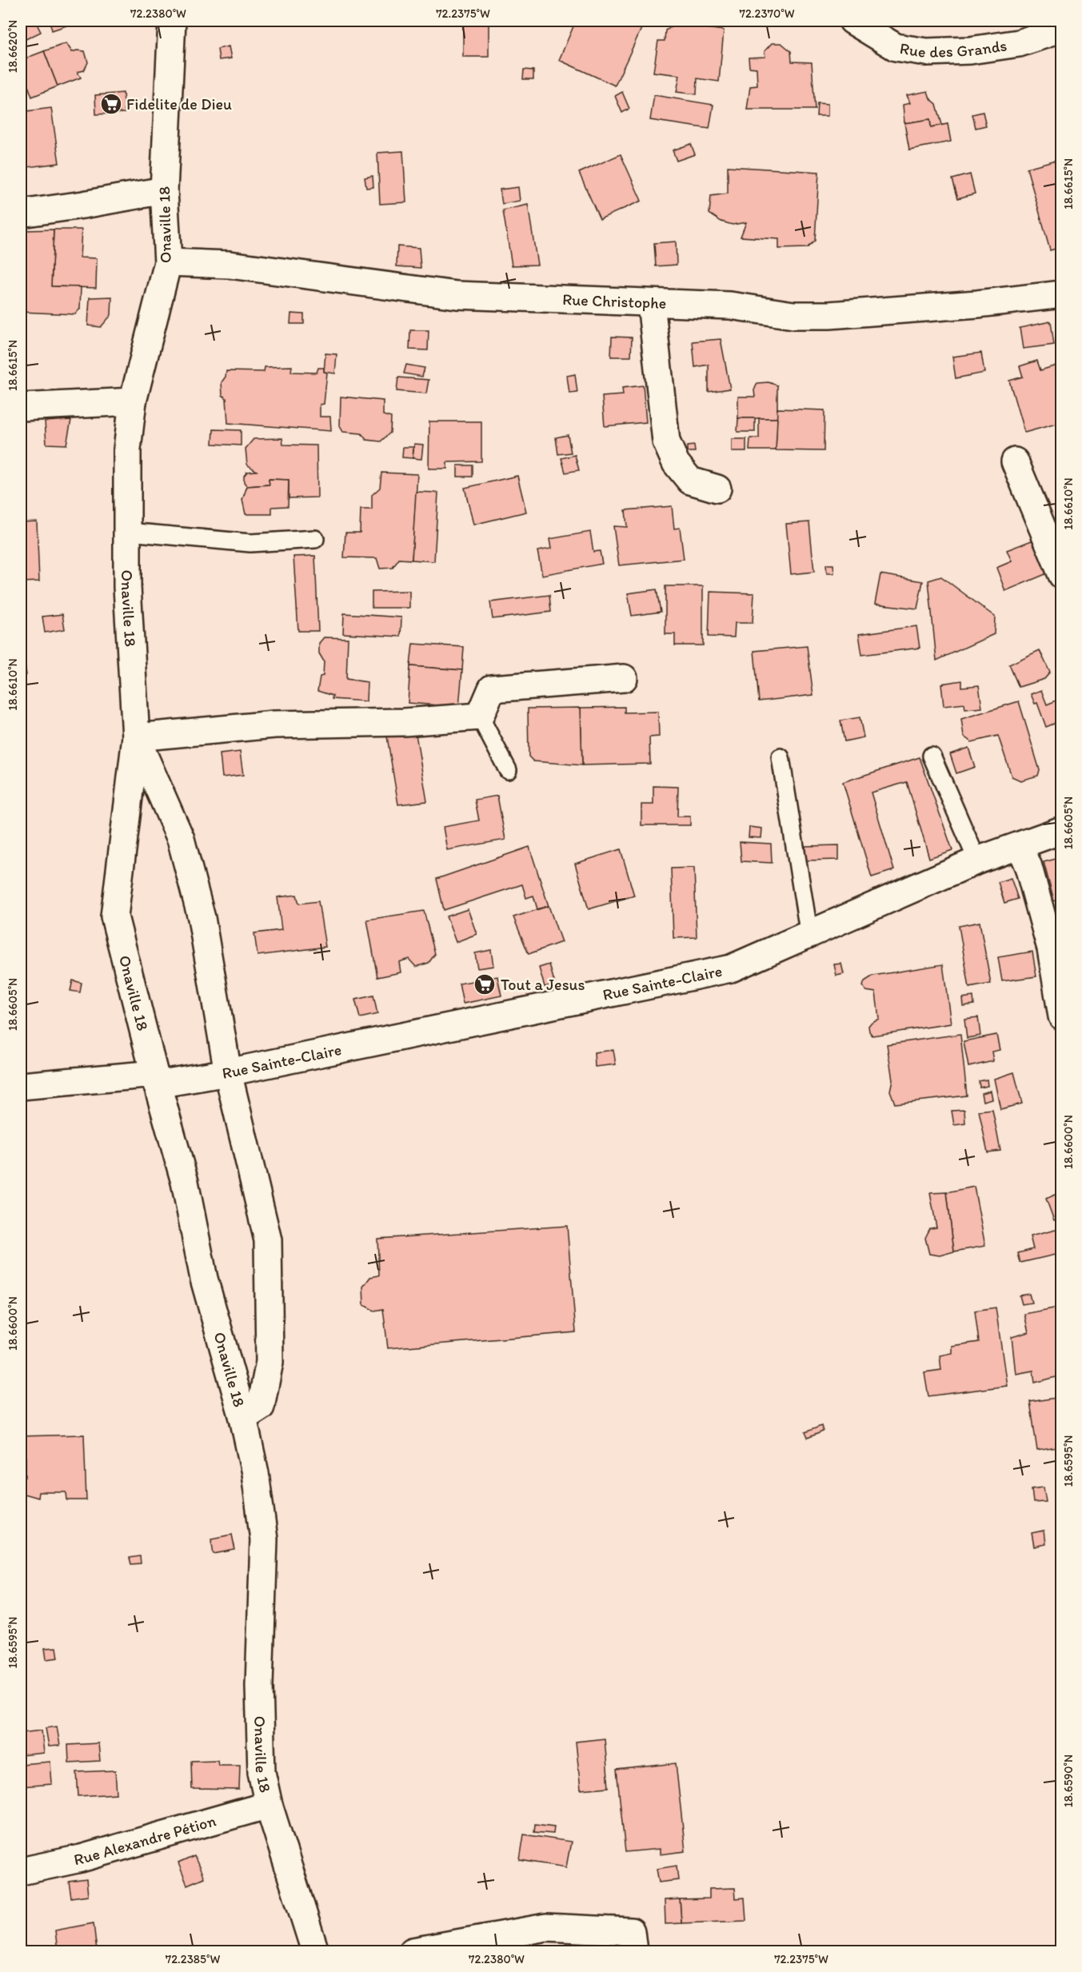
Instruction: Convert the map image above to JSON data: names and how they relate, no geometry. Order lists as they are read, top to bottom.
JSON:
{
  "streets": {
    "street": [
      "Rue des Grands",
      "Onaville 18",
      "Rue Christophe",
      "Rue Sainte-Claire",
      "Rue Alexandre Pétion"
    ]
  },
  "crossings": [
    ["Onaville 18", "Rue Christophe"],
    ["Onaville 18", "Rue Sainte-Claire"],
    ["Onaville 18", "Rue Alexandre Pétion"]
  ],
  "places": {
    "supermarket": ["Fidelite de Dieu", "Tout a Jesus"]
  },
  "coordinates": [
    "72.2380°W",
    "72.2375°W",
    "72.2370°W",
    "18.6620°N",
    "18.6615°N",
    "18.6610°N",
    "18.6605°N",
    "18.6600°N",
    "18.6595°N",
    "18.6590°N",
    "72.2385°W"
  ]
}
